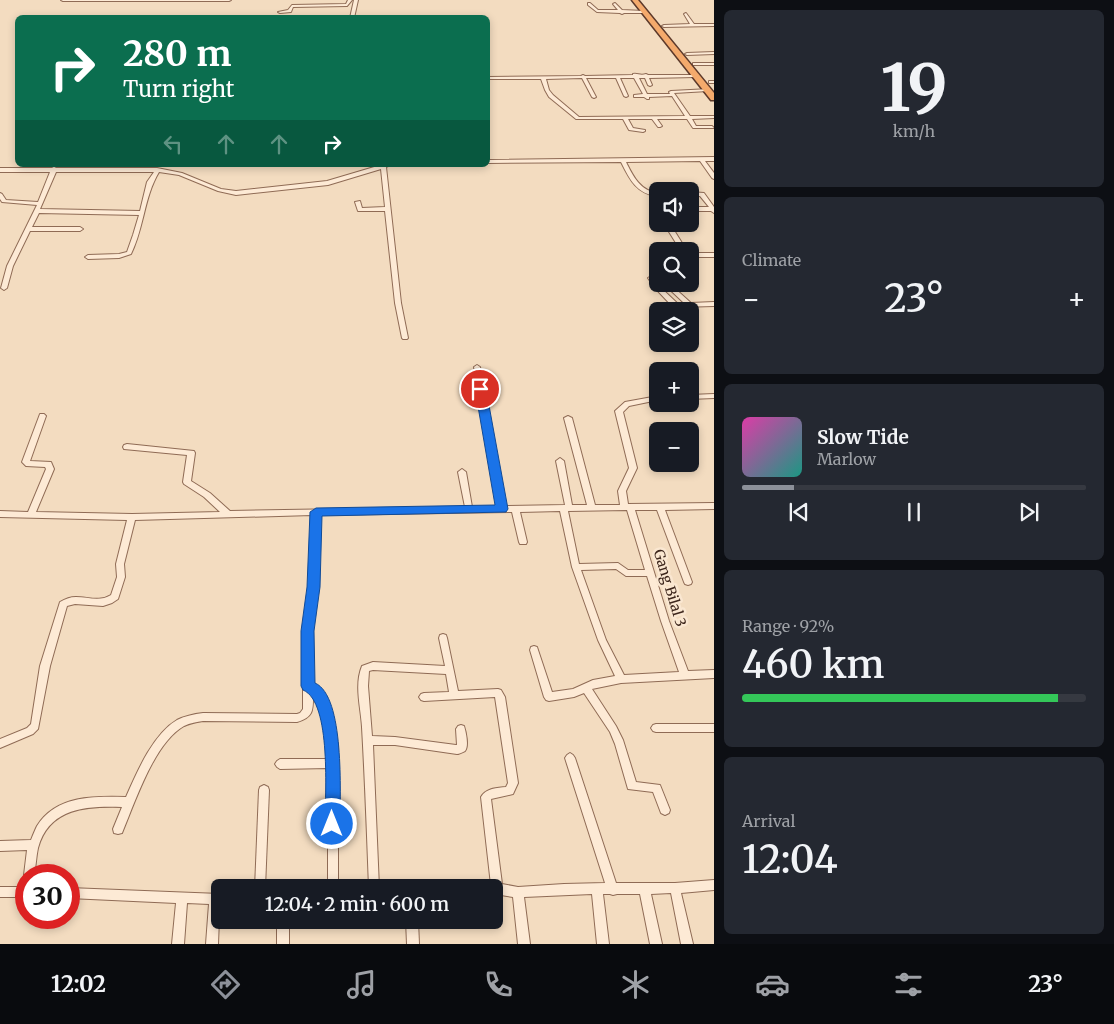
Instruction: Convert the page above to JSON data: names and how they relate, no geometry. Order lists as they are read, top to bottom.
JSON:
{
  "streets": {
    "street": ["Gang Bilal 3"]
  },
  "page": {
    "tile": [
      ["19", "km/h"],
      "Climate",
      ["Range · 92%", "460 km"],
      ["Arrival", "12:04"]
    ],
    "turn": ["280 m", "Turn right"],
    "map_buttons": ["+", "−"],
    "heat": ["−", "23°", "+"],
    "song": ["Slow Tide", "Marlow"],
    "limit": "30",
    "trip": "12:04 · 2 min · 600 m",
    "tabs": ["12:02", "23°"]
  }
}
